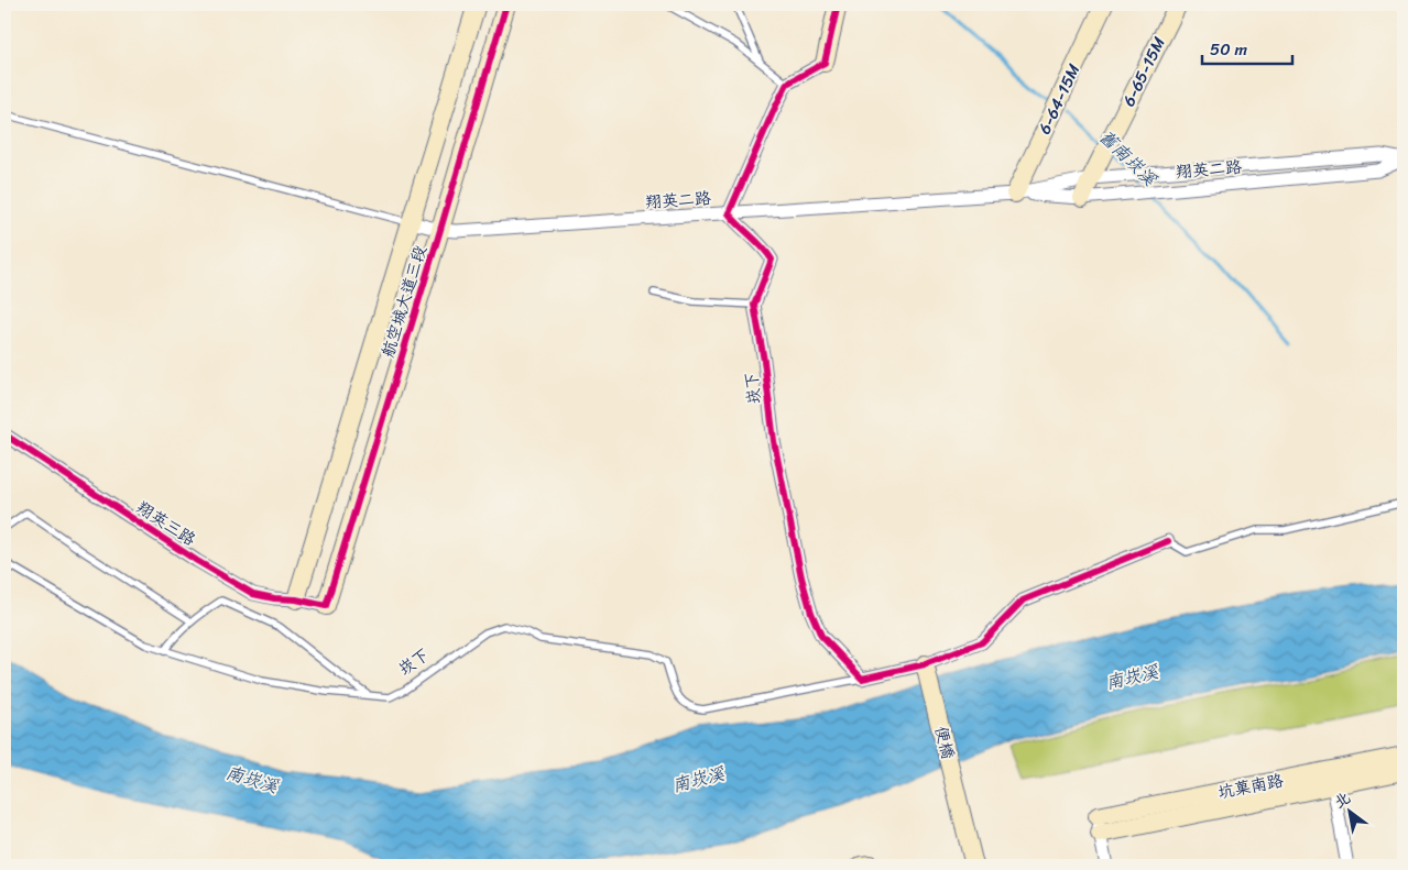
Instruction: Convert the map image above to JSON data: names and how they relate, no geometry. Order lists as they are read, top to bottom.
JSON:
{
  "streets": {
    "street": [
      "6-65-15M",
      "6-64-15M",
      "翔英二路",
      "航空城大道三段",
      "崁下",
      "翔英三路",
      "便橋",
      "坑菓南路"
    ]
  },
  "crossings": [
    ["6-65-15M", "翔英二路"],
    ["6-64-15M", "翔英二路"],
    ["翔英二路", "航空城大道三段"],
    ["航空城大道三段", "翔英三路"],
    ["崁下", "便橋"]
  ],
  "water": ["舊南崁溪", "南崁溪"],
  "scale_bar": "50 m",
  "north": "top left"
}
